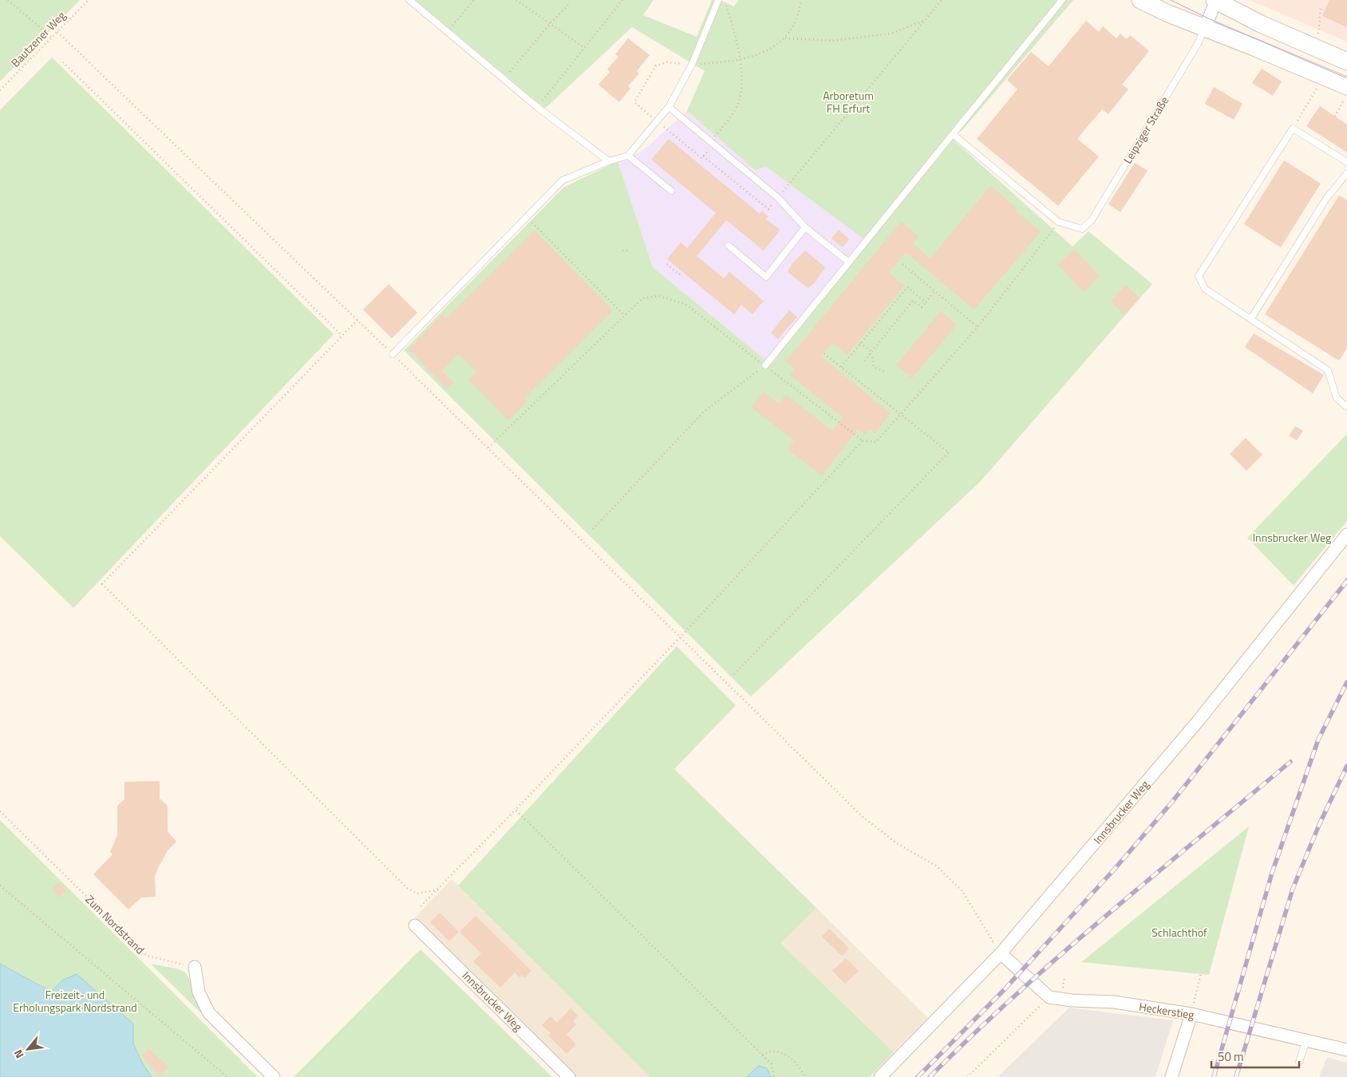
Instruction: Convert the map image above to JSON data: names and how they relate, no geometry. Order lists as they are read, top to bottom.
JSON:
{
  "streets": {
    "main road": ["Leipziger Straße"],
    "street": ["Innsbrucker Weg", "Heckerstieg"],
    "path": ["Bautzener Weg", "Zum Nordstrand"]
  },
  "parks": [
    "Arboretum FH Erfurt",
    "Innsbrucker Weg",
    "Schlachthof",
    "Freizeit- und Erholungspark Nordstrand"
  ],
  "scale_bar": "50 m",
  "north": "bottom left"
}
